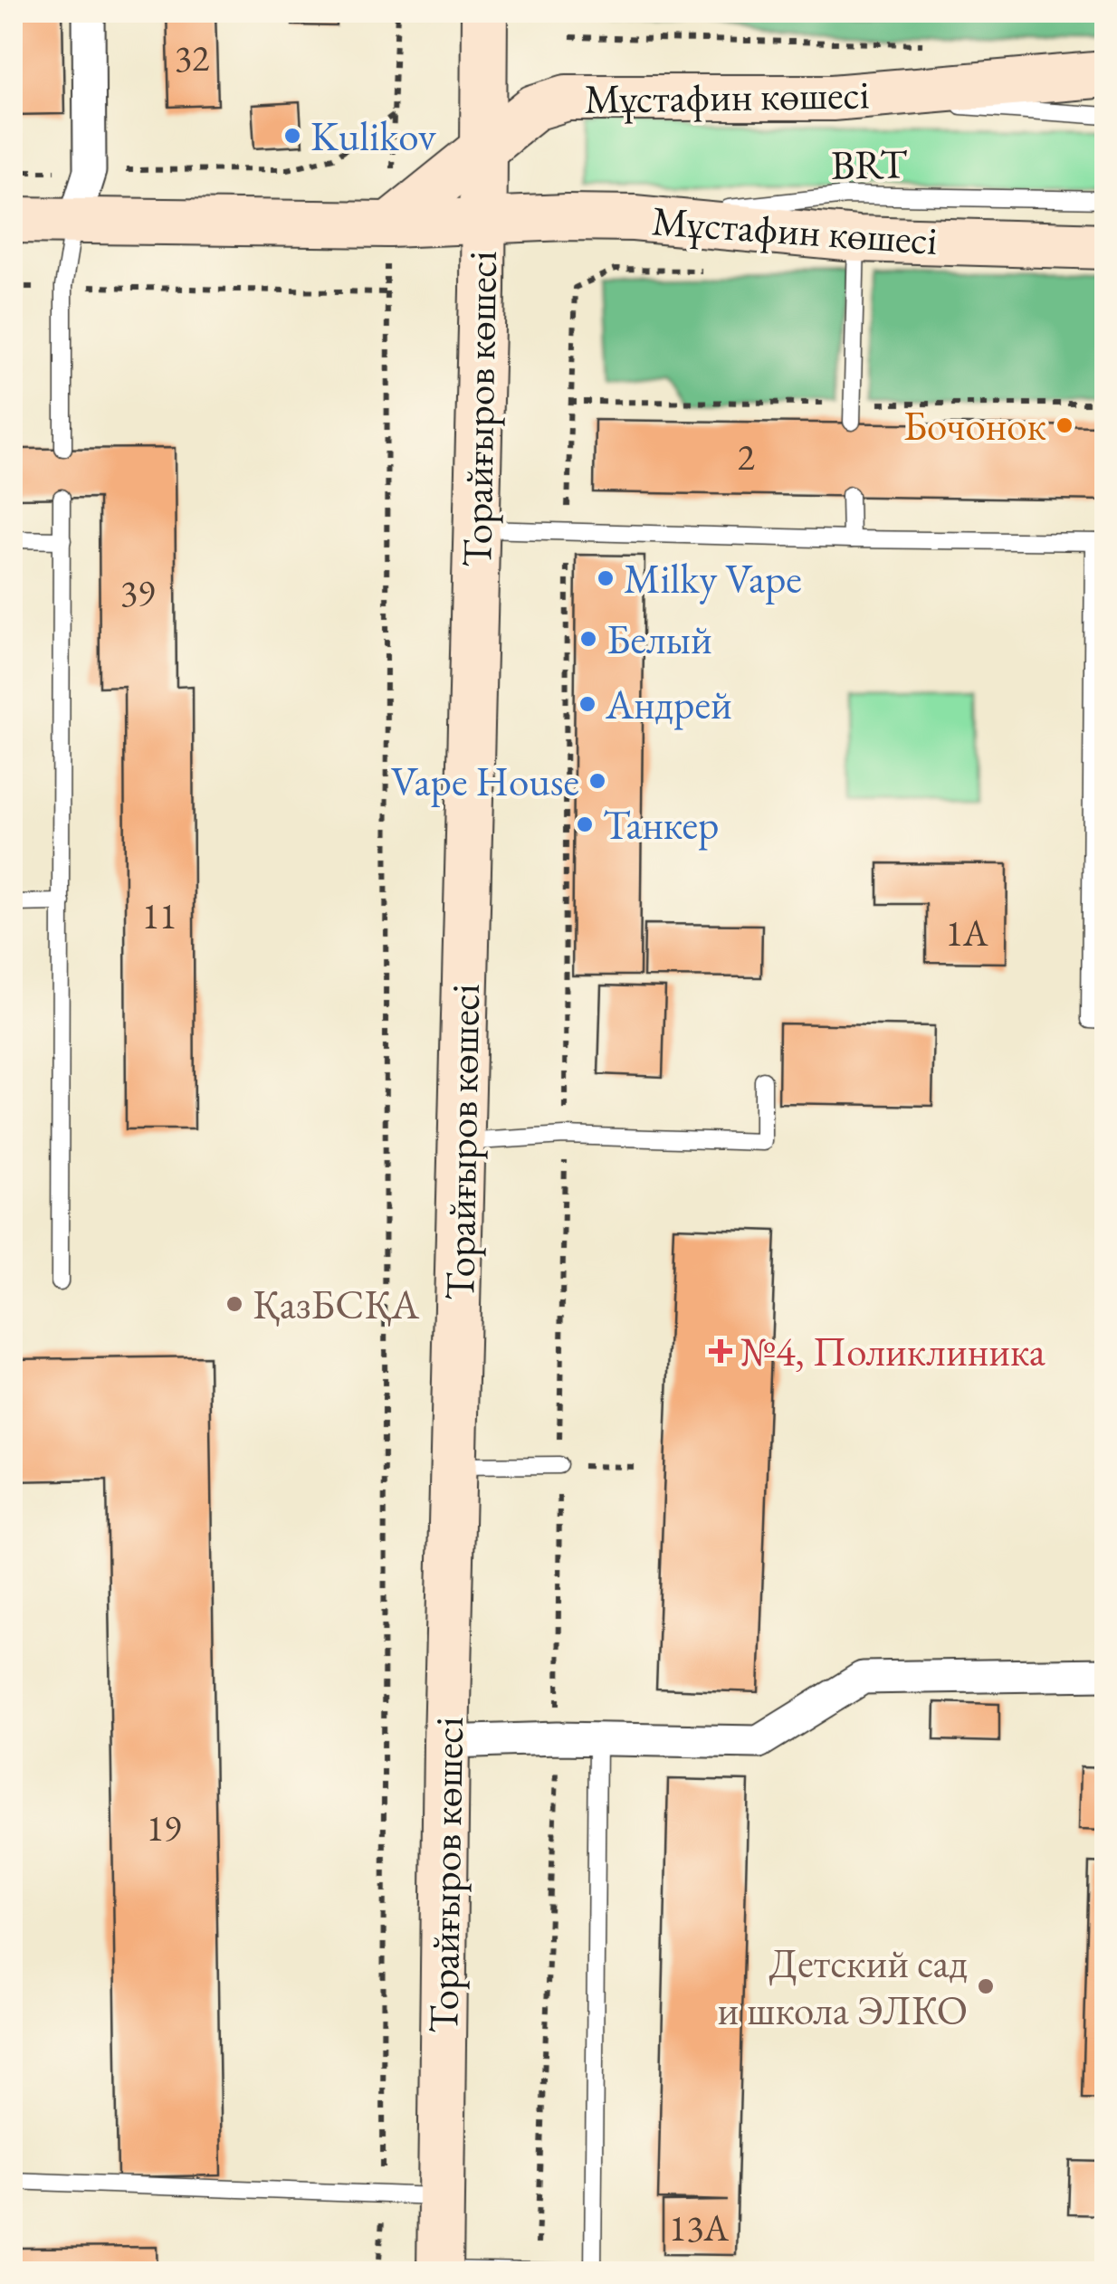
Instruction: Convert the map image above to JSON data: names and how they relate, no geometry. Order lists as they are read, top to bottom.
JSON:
{
  "streets": {
    "street": ["Мұстафин көшесі", "Мұcтафин көшесі", "Торайғыров көшесі"],
    "lane": ["BRT"]
  },
  "crossings": [
    ["Мұстафин көшесі", "BRT"],
    ["Мұстафин көшесі", "Торайғыров көшесі"],
    ["BRT", "Мұcтафин көшесі"],
    ["Мұcтафин көшесі", "Торайғыров көшесі"]
  ],
  "places": {
    "other": [
      "Kulikov",
      "Бочонок",
      "Milky Vape",
      "Белый",
      "Андрей",
      "Vape House",
      "Танкер",
      "ҚазБСҚА",
      "Детский сад и школа ЭЛКО"
    ],
    "health": ["№4, Поликлиника"]
  },
  "house_numbers": [
    "32",
    "2",
    "39",
    "11",
    "1А",
    "19",
    "13А"
  ]
}
